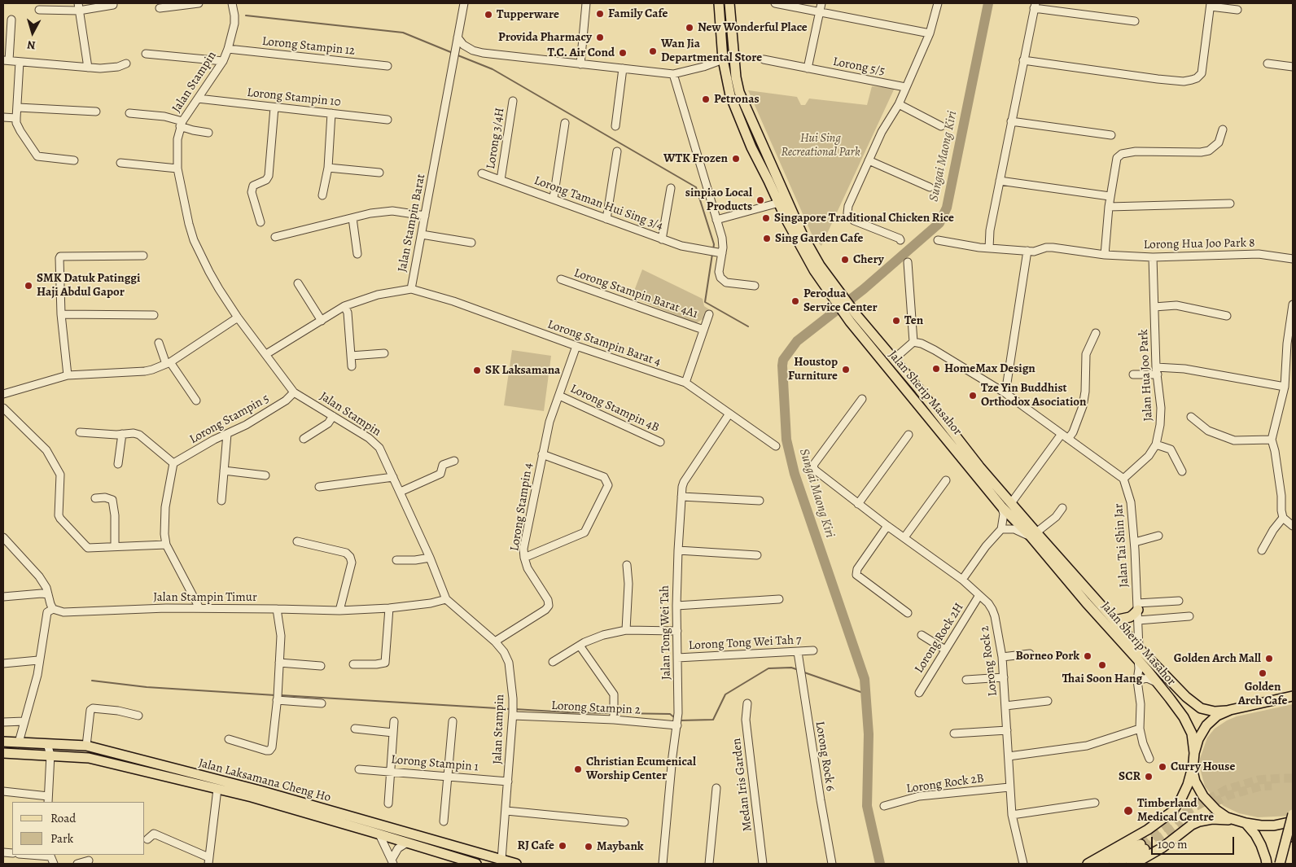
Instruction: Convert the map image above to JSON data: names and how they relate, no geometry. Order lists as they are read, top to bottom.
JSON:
{
  "streets": {
    "main road": ["Jalan Sherip Masahor", "Jalan Laksamana Cheng Ho"],
    "street": [
      "Lorong Stampin 12",
      "Lorong 5/5",
      "Jalan Stampin",
      "Lorong Stampin 10",
      "Lorong 3/4H",
      "Lorong Taman Hui Sing 3/4",
      "Jalan Stampin Barat",
      "Lorong Hua Joo Park 8",
      "Lorong Stampin Barat 4A1",
      "Lorong Stampin Barat 4",
      "Jalan Hua Joo Park",
      "Lorong Stampin 4B",
      "Lorong Stampin 5",
      "Lorong Stampin 4",
      "Jalan Tai Shin Jar",
      "Jalan Stampin Timur",
      "Jalan Tong Wei Tah",
      "Lorong Rock 2H",
      "Lorong Tong Wei Tah 7",
      "Lorong Rock 2",
      "Lorong Stampin 2",
      "Lorong Rock 6",
      "Lorong Stampin 1",
      "Lorong Rock 2B",
      "Medan Iris Garden"
    ]
  },
  "crossings": [
    ["Lorong Stampin 12", "Jalan Stampin"],
    ["Jalan Stampin", "Lorong Stampin 10"],
    ["Jalan Stampin", "Jalan Stampin Barat"],
    ["Jalan Stampin", "Lorong Stampin 5"],
    ["Jalan Stampin", "Lorong Stampin 4"],
    ["Jalan Stampin", "Jalan Stampin Timur"],
    ["Jalan Stampin", "Lorong Stampin 2"],
    ["Jalan Stampin", "Lorong Stampin 1"],
    ["Jalan Stampin", "Jalan Laksamana Cheng Ho"],
    ["Lorong 3/4H", "Lorong Taman Hui Sing 3/4"],
    ["Jalan Stampin Barat", "Lorong Stampin Barat 4"],
    ["Lorong Hua Joo Park 8", "Jalan Hua Joo Park"],
    ["Lorong Stampin Barat 4", "Lorong Stampin 4"],
    ["Lorong Stampin Barat 4", "Jalan Tong Wei Tah"],
    ["Jalan Hua Joo Park", "Jalan Tai Shin Jar"],
    ["Jalan Sherip Masahor", "Jalan Tai Shin Jar"],
    ["Lorong Stampin 4B", "Lorong Stampin 4"],
    ["Jalan Tong Wei Tah", "Lorong Tong Wei Tah 7"],
    ["Jalan Tong Wei Tah", "Lorong Stampin 2"],
    ["Lorong Rock 2H", "Lorong Rock 2"],
    ["Lorong Tong Wei Tah 7", "Lorong Rock 6"],
    ["Lorong Rock 2", "Lorong Rock 2B"]
  ],
  "water": ["Sungai Maong Kiri"],
  "parks": ["Hui Sing Recreational Park"],
  "places": [
    "Family Cafe",
    "Tupperware",
    "New Wonderful Place",
    "Provida Pharmacy",
    "Wan Jia Departmental Store",
    "T.C. Air Cond",
    "Petronas",
    "WTK Frozen",
    "sinpiao Local Products",
    "Singapore Traditional Chicken Rice",
    "Sing Garden Cafe",
    "Chery",
    "SMK Datuk Patinggi Haji Abdul Gapor",
    "Perodua Service Center",
    "Ten",
    "HomeMax Design",
    "Houstop Furniture",
    "SK Laksamana",
    "Tze Yin Buddhist Orthodox Asociation",
    "Borneo Pork",
    "Golden Arch Mall",
    "Thai Soon Hang",
    "Golden Arch Cafe",
    "Curry House",
    "Christian Ecumenical Worship Center",
    "SCR",
    "Timberland Medical Centre",
    "RJ Cafe",
    "Maybank"
  ],
  "legend": ["Road", "Park"],
  "scale_bar": "100 m",
  "north": "bottom"
}
